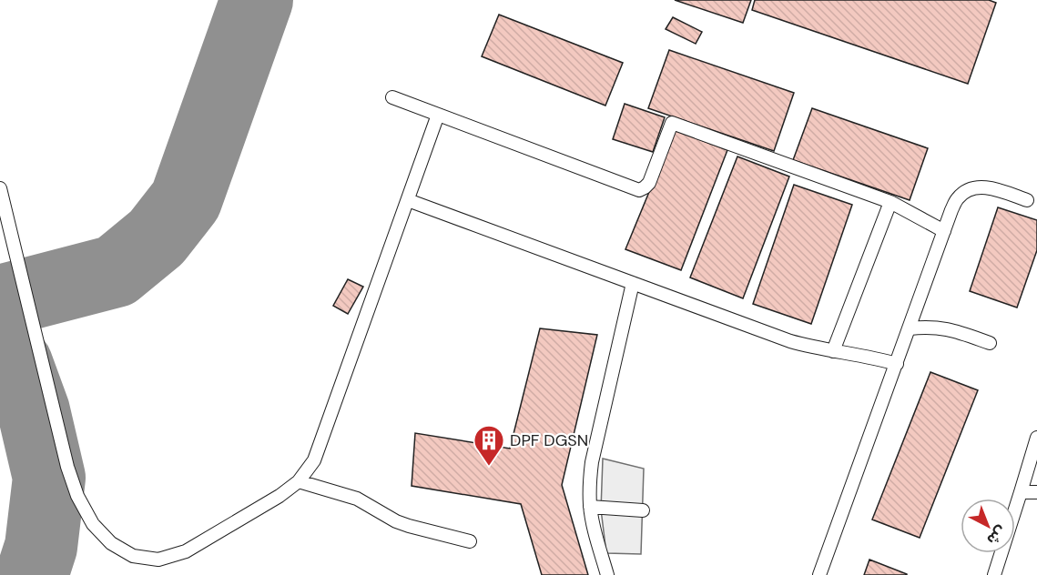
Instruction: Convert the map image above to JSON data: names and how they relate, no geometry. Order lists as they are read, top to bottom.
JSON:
{
  "places": {
    "building": ["DPF DGSN"]
  },
  "north": "bottom right"
}
